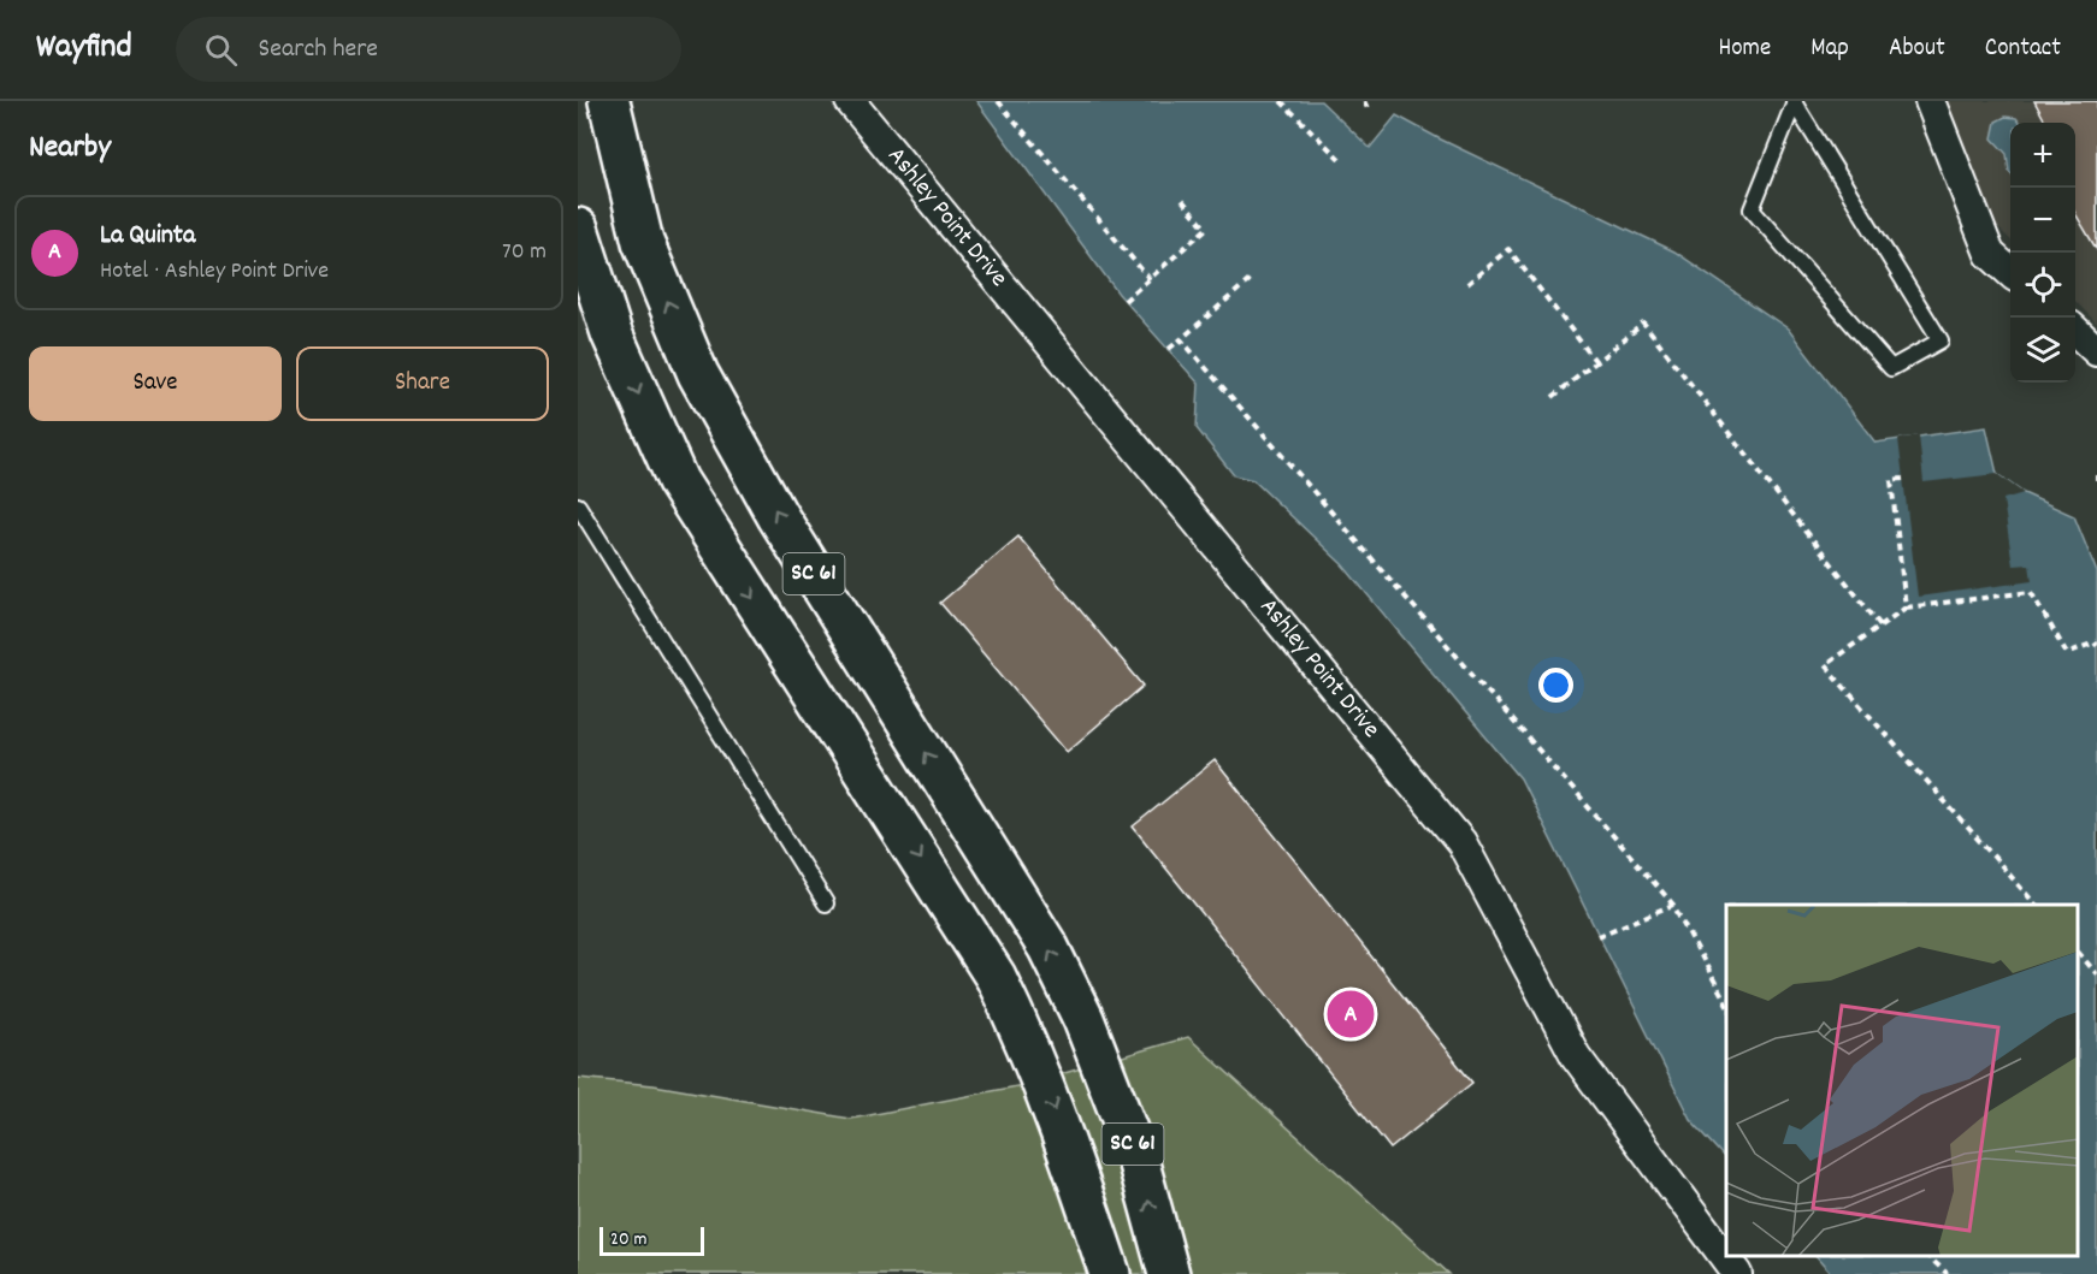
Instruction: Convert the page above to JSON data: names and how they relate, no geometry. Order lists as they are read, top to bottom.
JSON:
{
  "streets": {
    "highway": ["SC 61"],
    "street": ["Ashley Point Drive"]
  },
  "scale_bar": "20 m",
  "page": {
    "header": "Wayfind",
    "search": "Search here",
    "nav": [
      "Home",
      "Map",
      "About",
      "Contact"
    ],
    "heading": "Nearby",
    "map_buttons": ["+", "−"],
    "list": [
      {
        "mark": "A",
        "name": "La Quinta",
        "note": "Hotel · Ashley Point Drive",
        "value": "70 m"
      }
    ],
    "buttons": ["Save", "Share"],
    "pins": "A",
    "scale": "20 m"
  }
}
